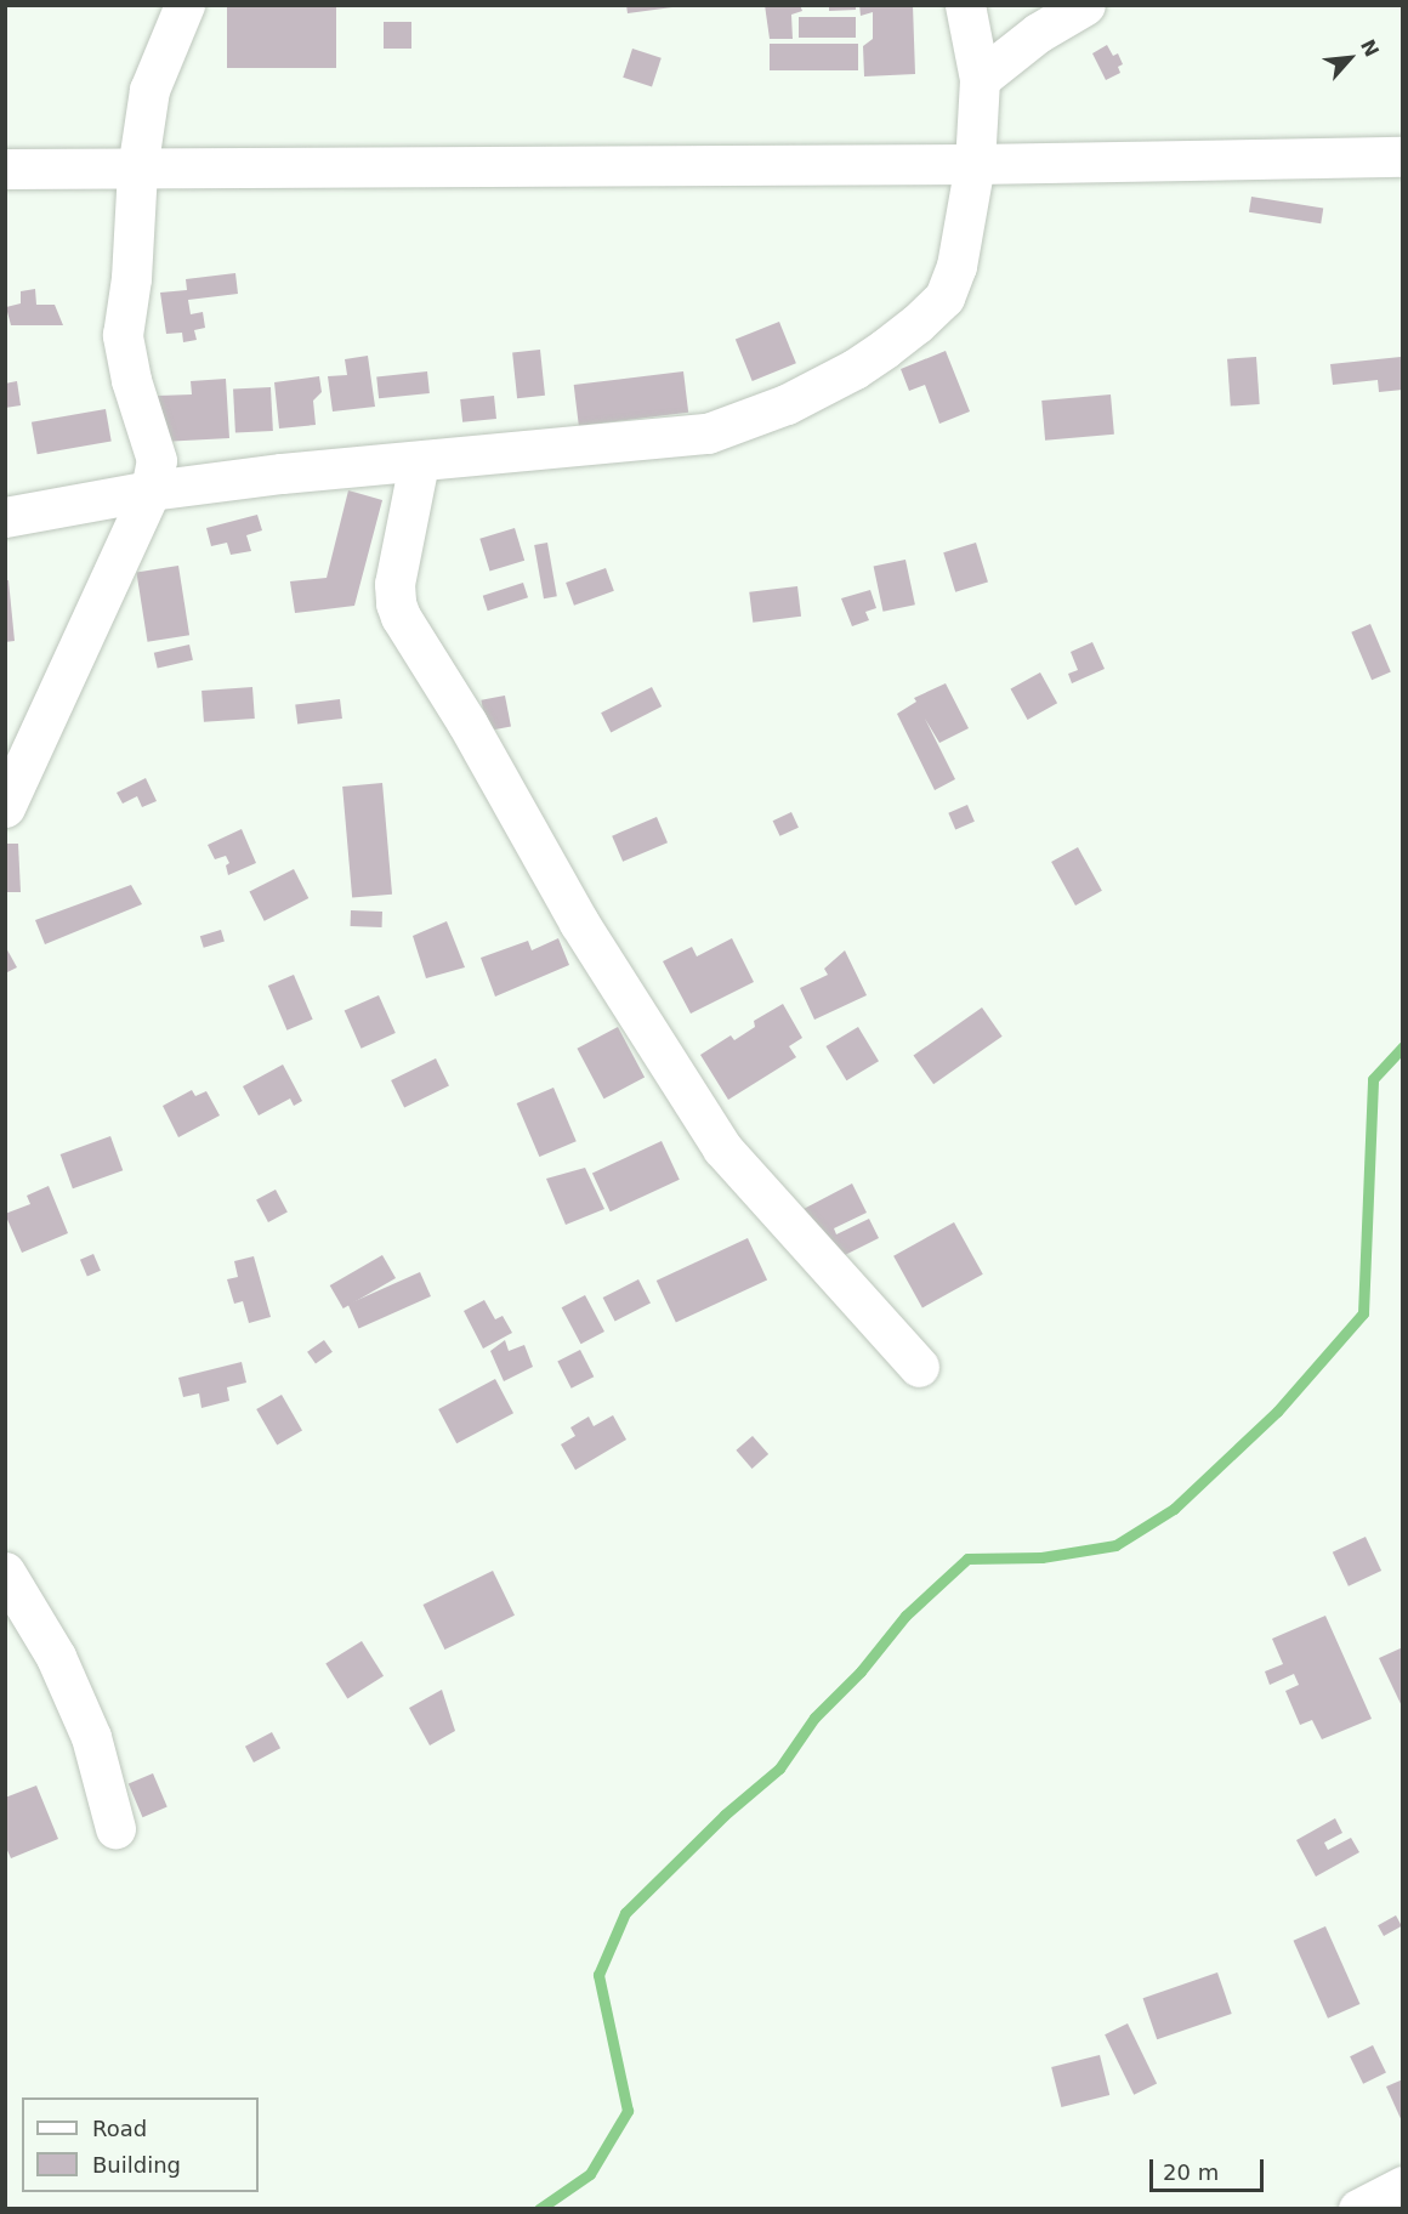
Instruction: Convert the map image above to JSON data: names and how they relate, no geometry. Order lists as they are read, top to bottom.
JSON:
{
  "legend": ["Road", "Building"],
  "scale_bar": "20 m",
  "north": "top right"
}
